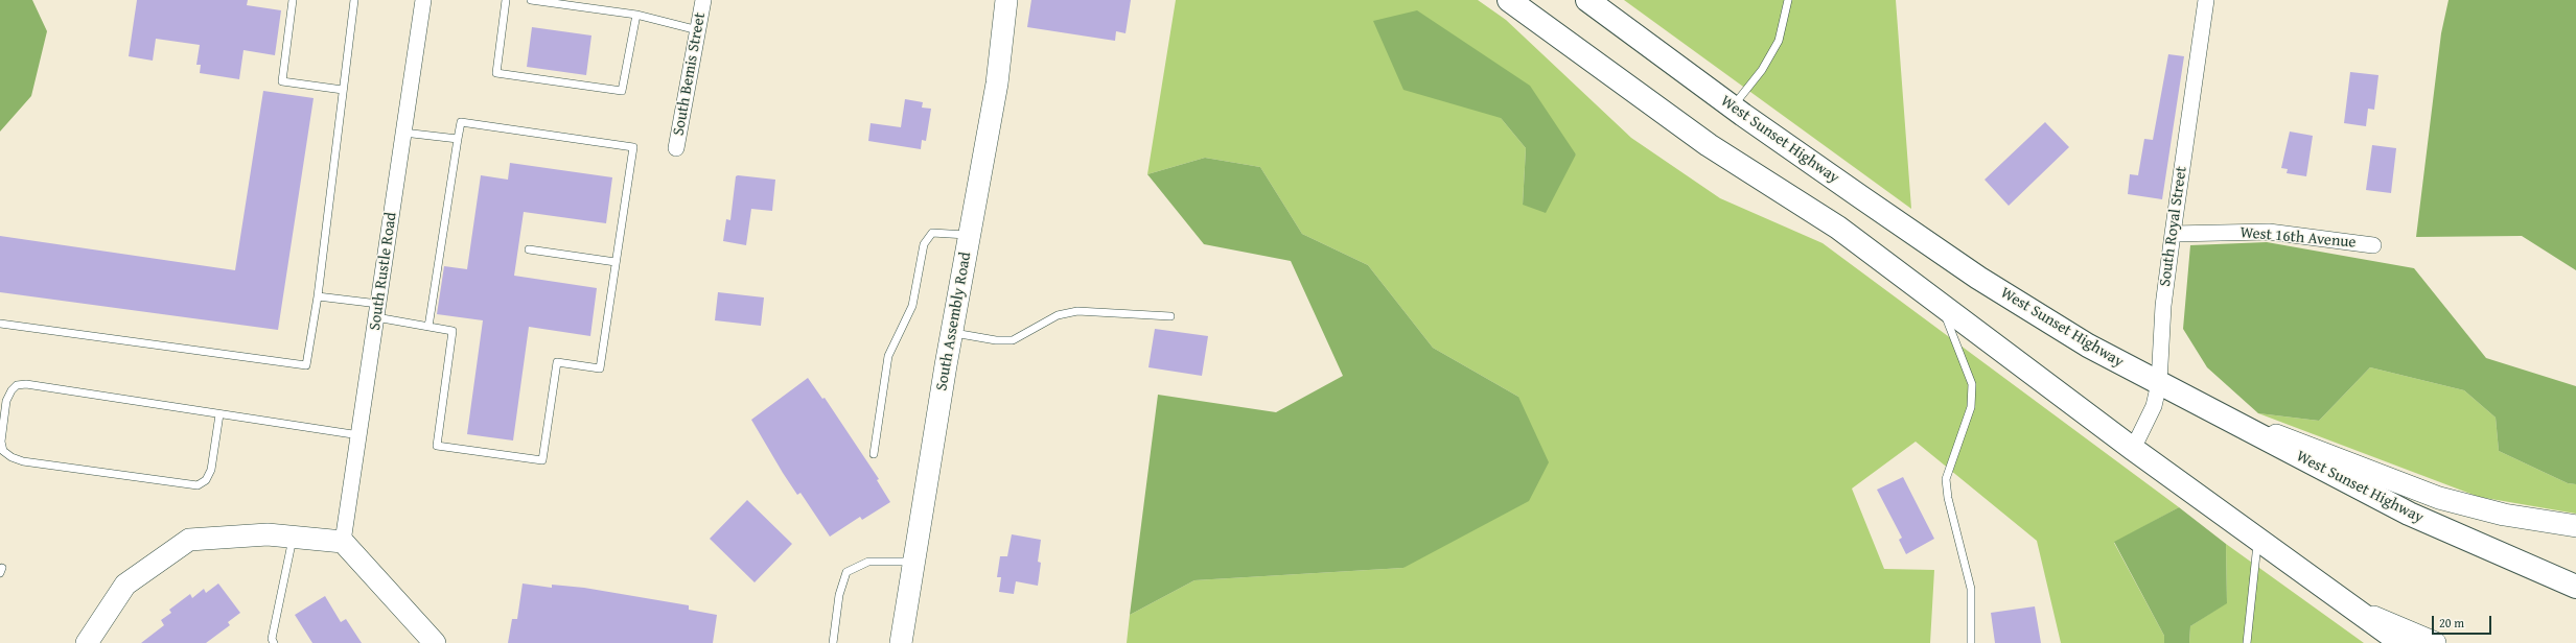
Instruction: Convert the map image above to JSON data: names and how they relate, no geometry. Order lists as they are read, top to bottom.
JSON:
{
  "streets": {
    "main road": ["West Sunset Highway"],
    "street": [
      "South Bemis Street",
      "South Royal Street",
      "West 16th Avenue",
      "South Rustle Road",
      "South Assembly Road"
    ]
  },
  "crossings": [
    ["West Sunset Highway", "South Royal Street"],
    ["South Royal Street", "West 16th Avenue"]
  ],
  "scale_bar": "20 m"
}
